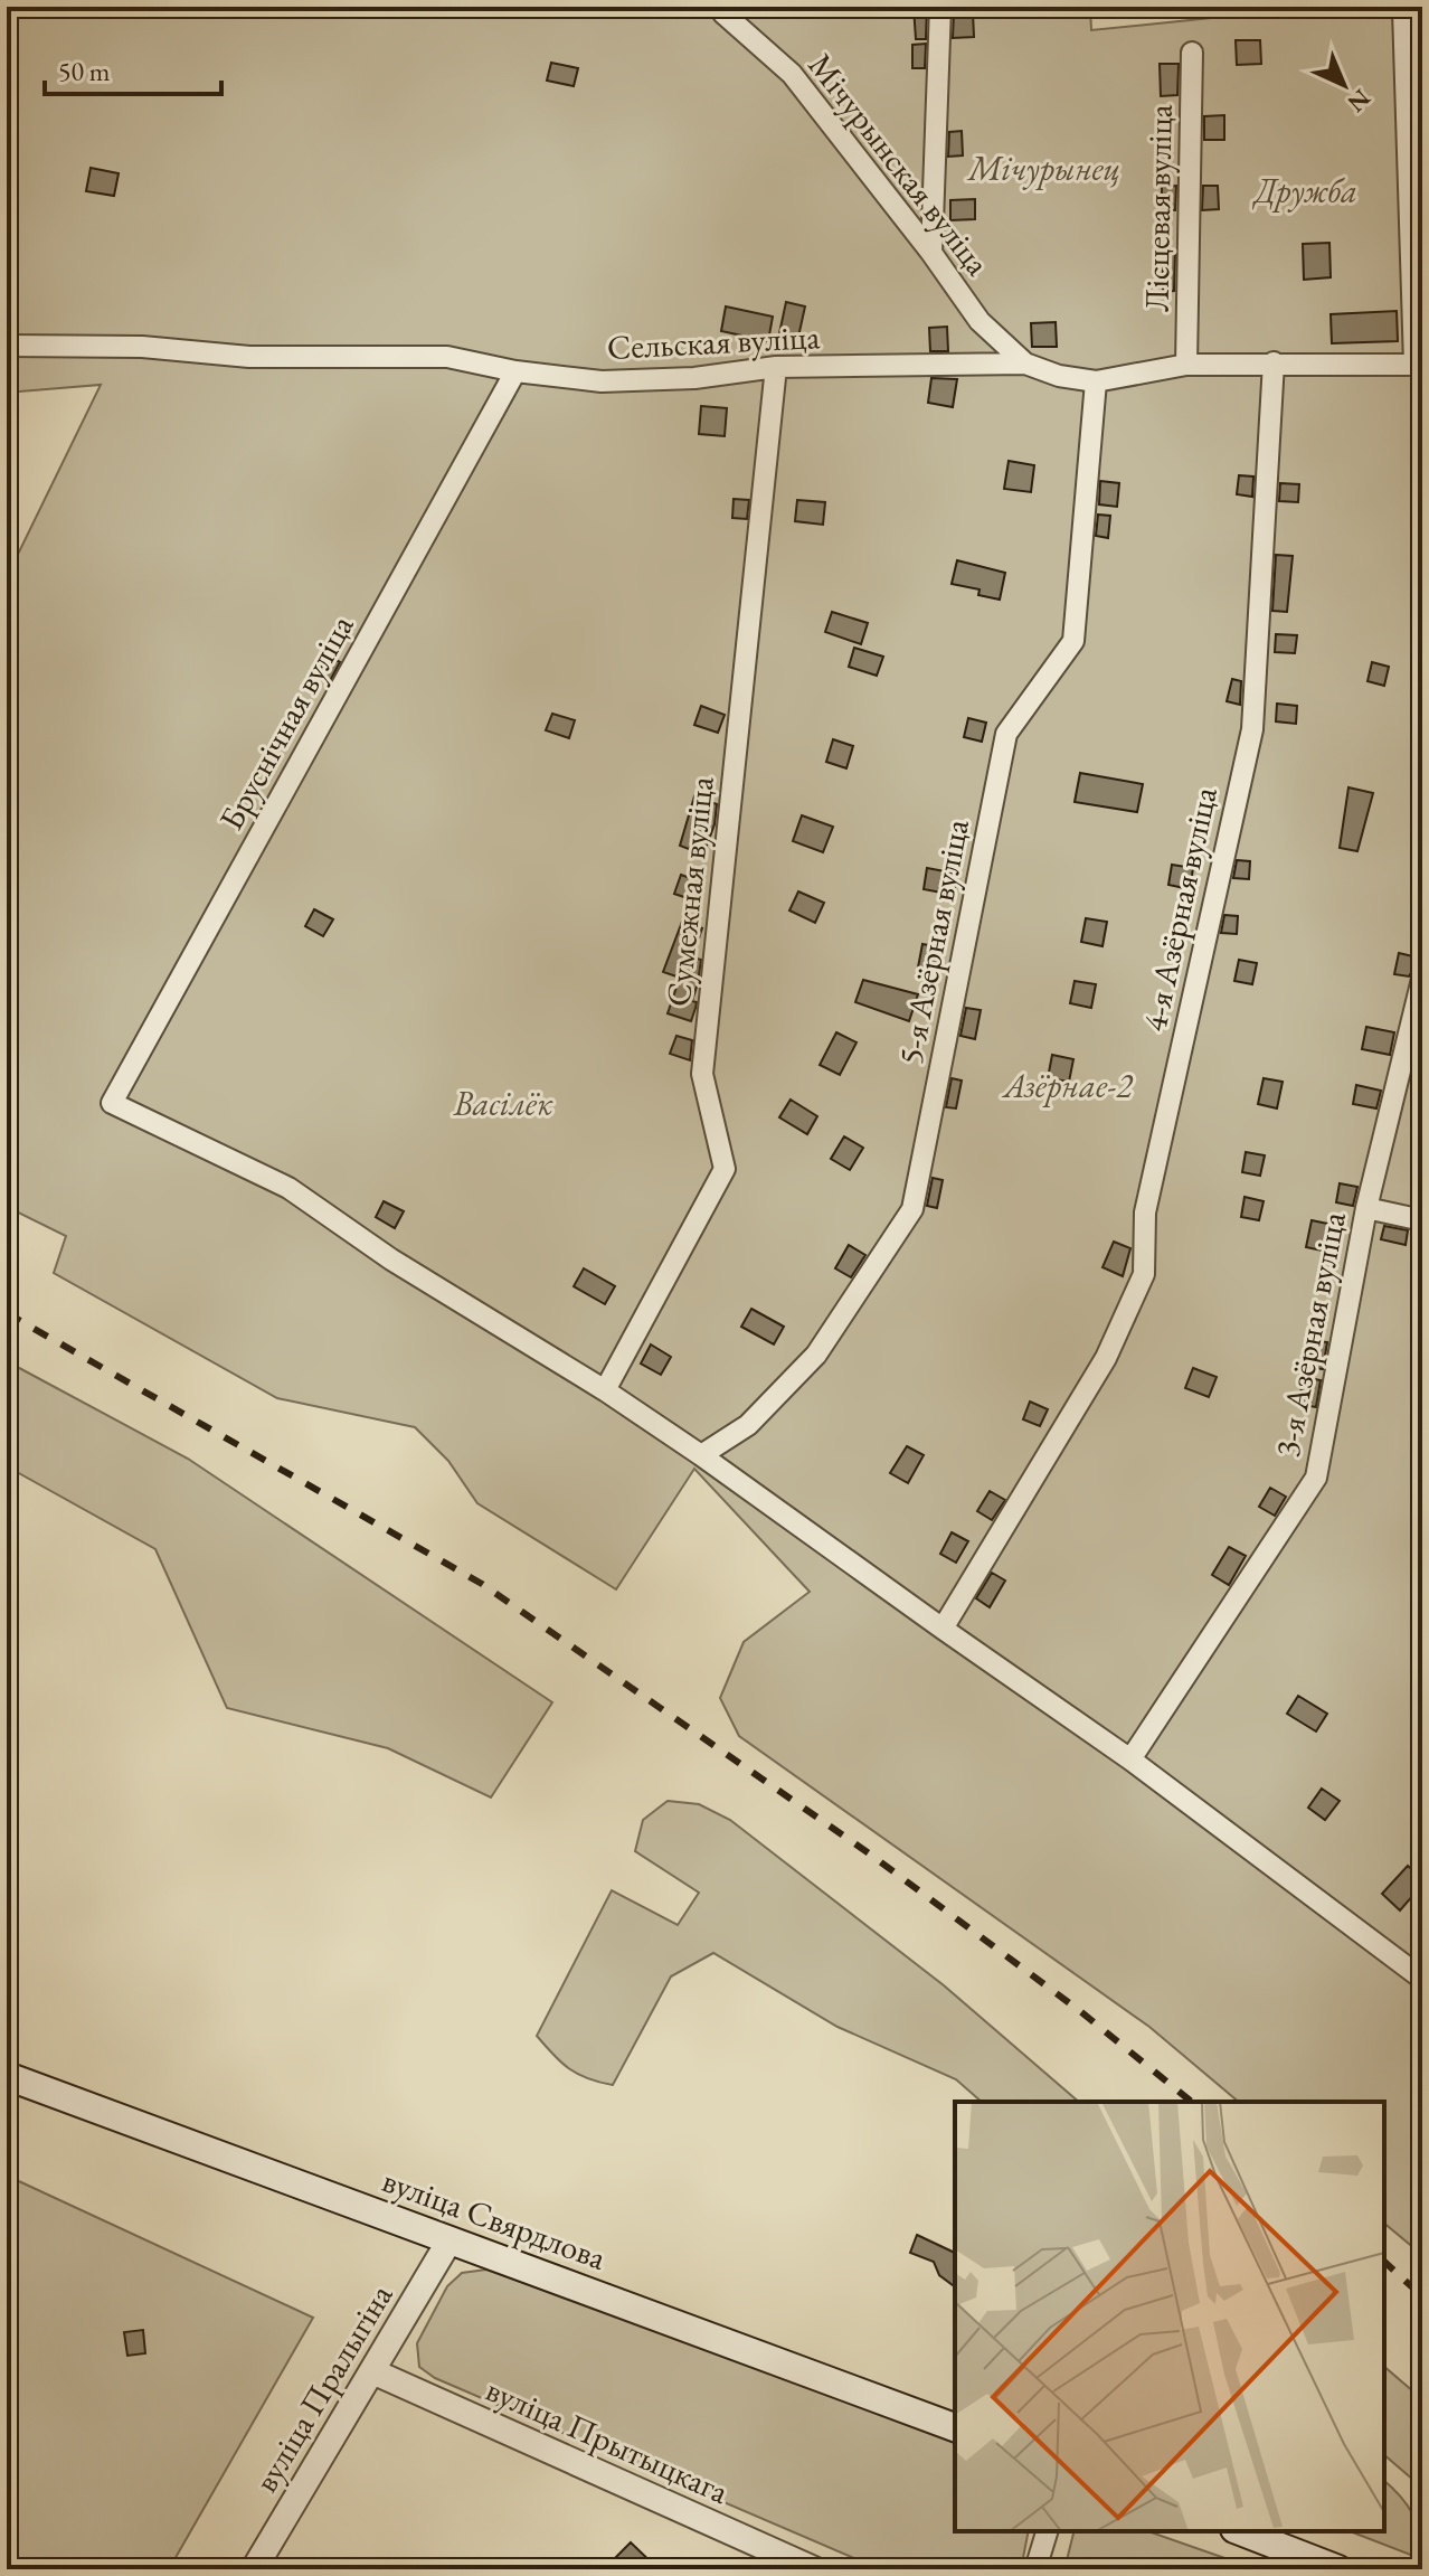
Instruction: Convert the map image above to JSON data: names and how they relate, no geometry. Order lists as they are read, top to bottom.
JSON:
{
  "streets": {
    "main road": ["вуліца Свярдлова"],
    "street": [
      "Мічурынская вуліца",
      "Лісцевая вуліца",
      "Сельская вуліца",
      "Бруснічная вуліца",
      "Сумежная вуліца",
      "4-я Азёрная вуліца",
      "5-я Азёрная вуліца",
      "3-я Азёрная вуліца",
      "вуліца Пралыгіна",
      "вуліца Прытыцкага"
    ]
  },
  "crossings": [
    ["Мічурынская вуліца", "Сельская вуліца"],
    ["Лісцевая вуліца", "Сельская вуліца"],
    ["Сельская вуліца", "Бруснічная вуліца"],
    ["Сельская вуліца", "Сумежная вуліца"],
    ["Сельская вуліца", "4-я Азёрная вуліца"],
    ["Сельская вуліца", "5-я Азёрная вуліца"],
    ["Бруснічная вуліца", "Сумежная вуліца"],
    ["вуліца Свярдлова", "вуліца Пралыгіна"],
    ["вуліца Пралыгіна", "вуліца Прытыцкага"]
  ],
  "parks": [
    "Мічурынец",
    "Дружба",
    "Азёрнае-2",
    "Васілёк"
  ],
  "scale_bar": "50 m",
  "north": "bottom right"
}
